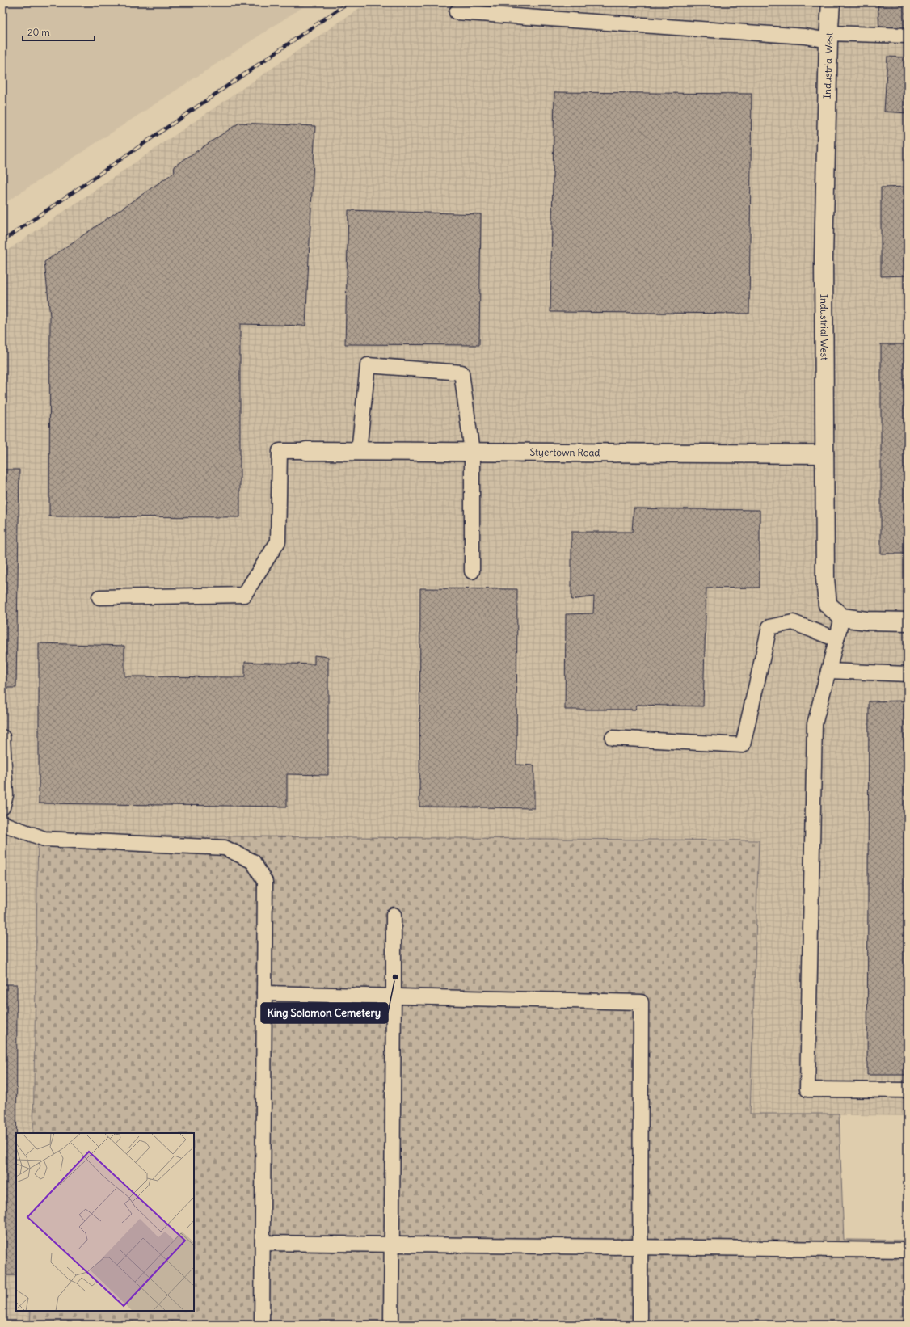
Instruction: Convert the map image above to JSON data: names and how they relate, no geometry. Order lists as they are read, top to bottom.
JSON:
{
  "streets": {
    "street": ["Industrial West", "Styertown Road"]
  },
  "crossings": [
    ["Industrial West", "Styertown Road"]
  ],
  "places": ["King Solomon Cemetery"],
  "scale_bar": "20 m"
}
